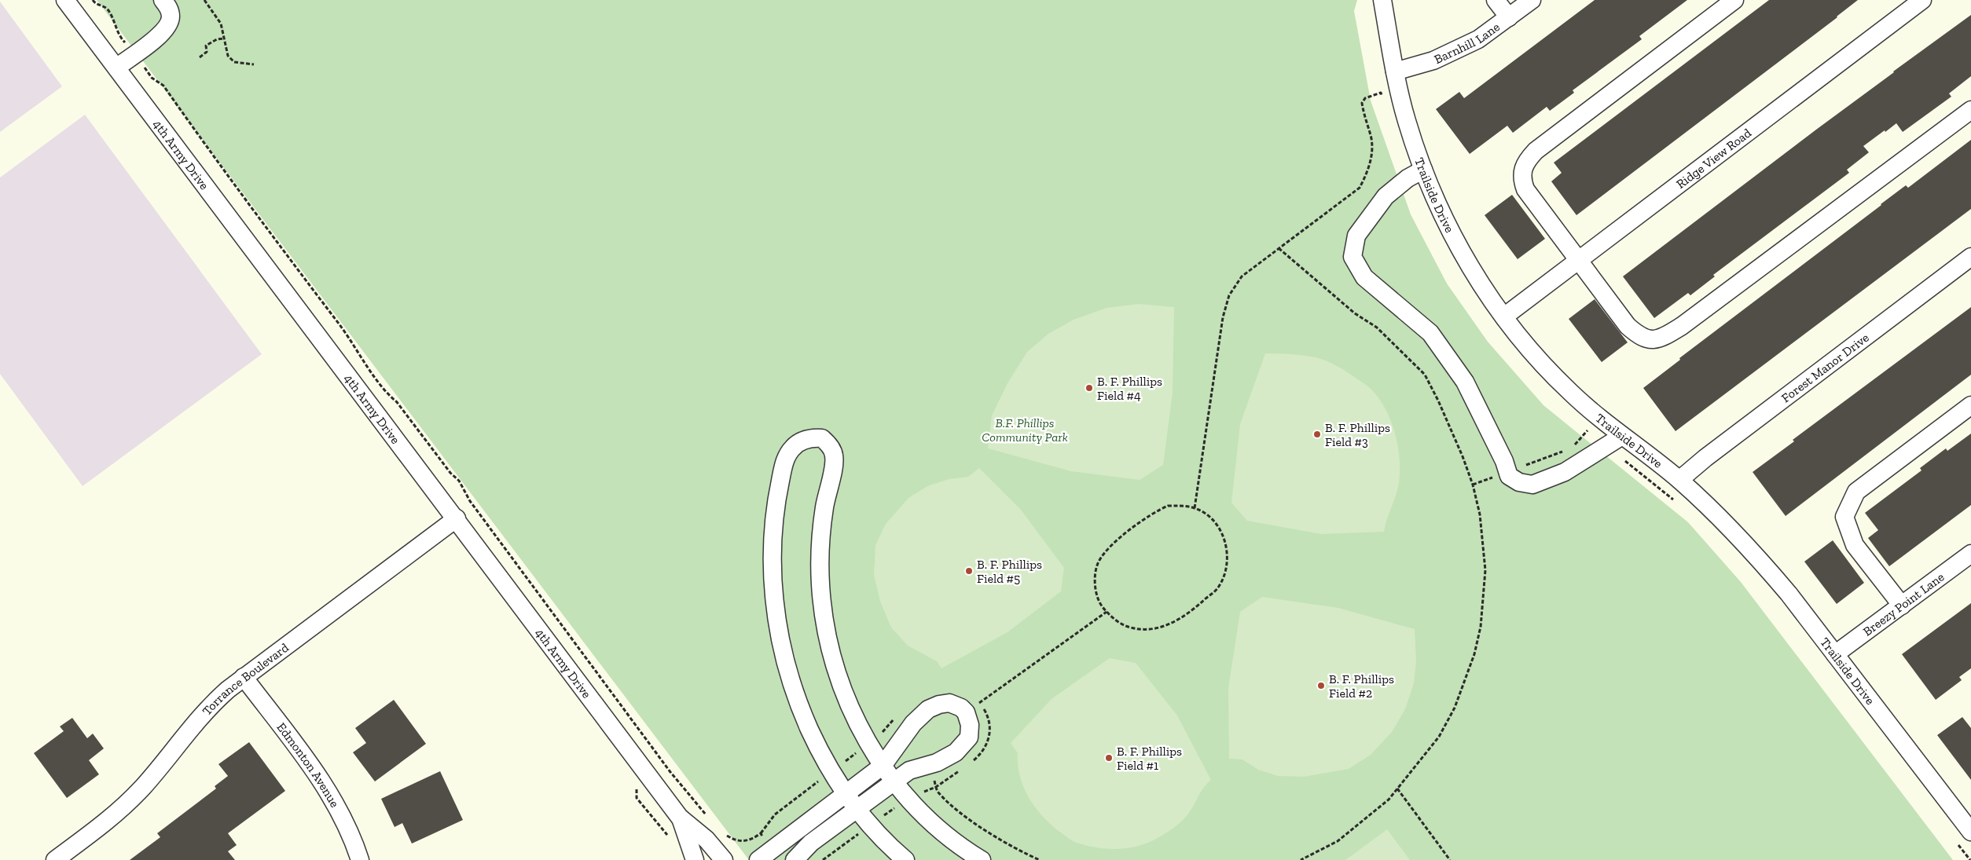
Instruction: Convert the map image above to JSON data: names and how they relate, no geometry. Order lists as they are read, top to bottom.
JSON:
{
  "streets": {
    "street": [
      "Barnhill Lane",
      "4th Army Drive",
      "Ridge View Road",
      "Trailside Drive",
      "Forest Manor Drive",
      "Breezy Point Lane",
      "Torrance Boulevard",
      "Edmonton Avenue"
    ]
  },
  "crossings": [
    ["Barnhill Lane", "Trailside Drive"],
    ["4th Army Drive", "Torrance Boulevard"],
    ["Ridge View Road", "Trailside Drive"],
    ["Trailside Drive", "Forest Manor Drive"],
    ["Trailside Drive", "Breezy Point Lane"],
    ["Torrance Boulevard", "Edmonton Avenue"]
  ],
  "parks": ["B.F. Phillips Community Park"],
  "places": [
    "B. F. Phillips Field #4",
    "B. F. Phillips Field #3",
    "B. F. Phillips Field #5",
    "B. F. Phillips Field #2",
    "B. F. Phillips Field #1"
  ]
}
